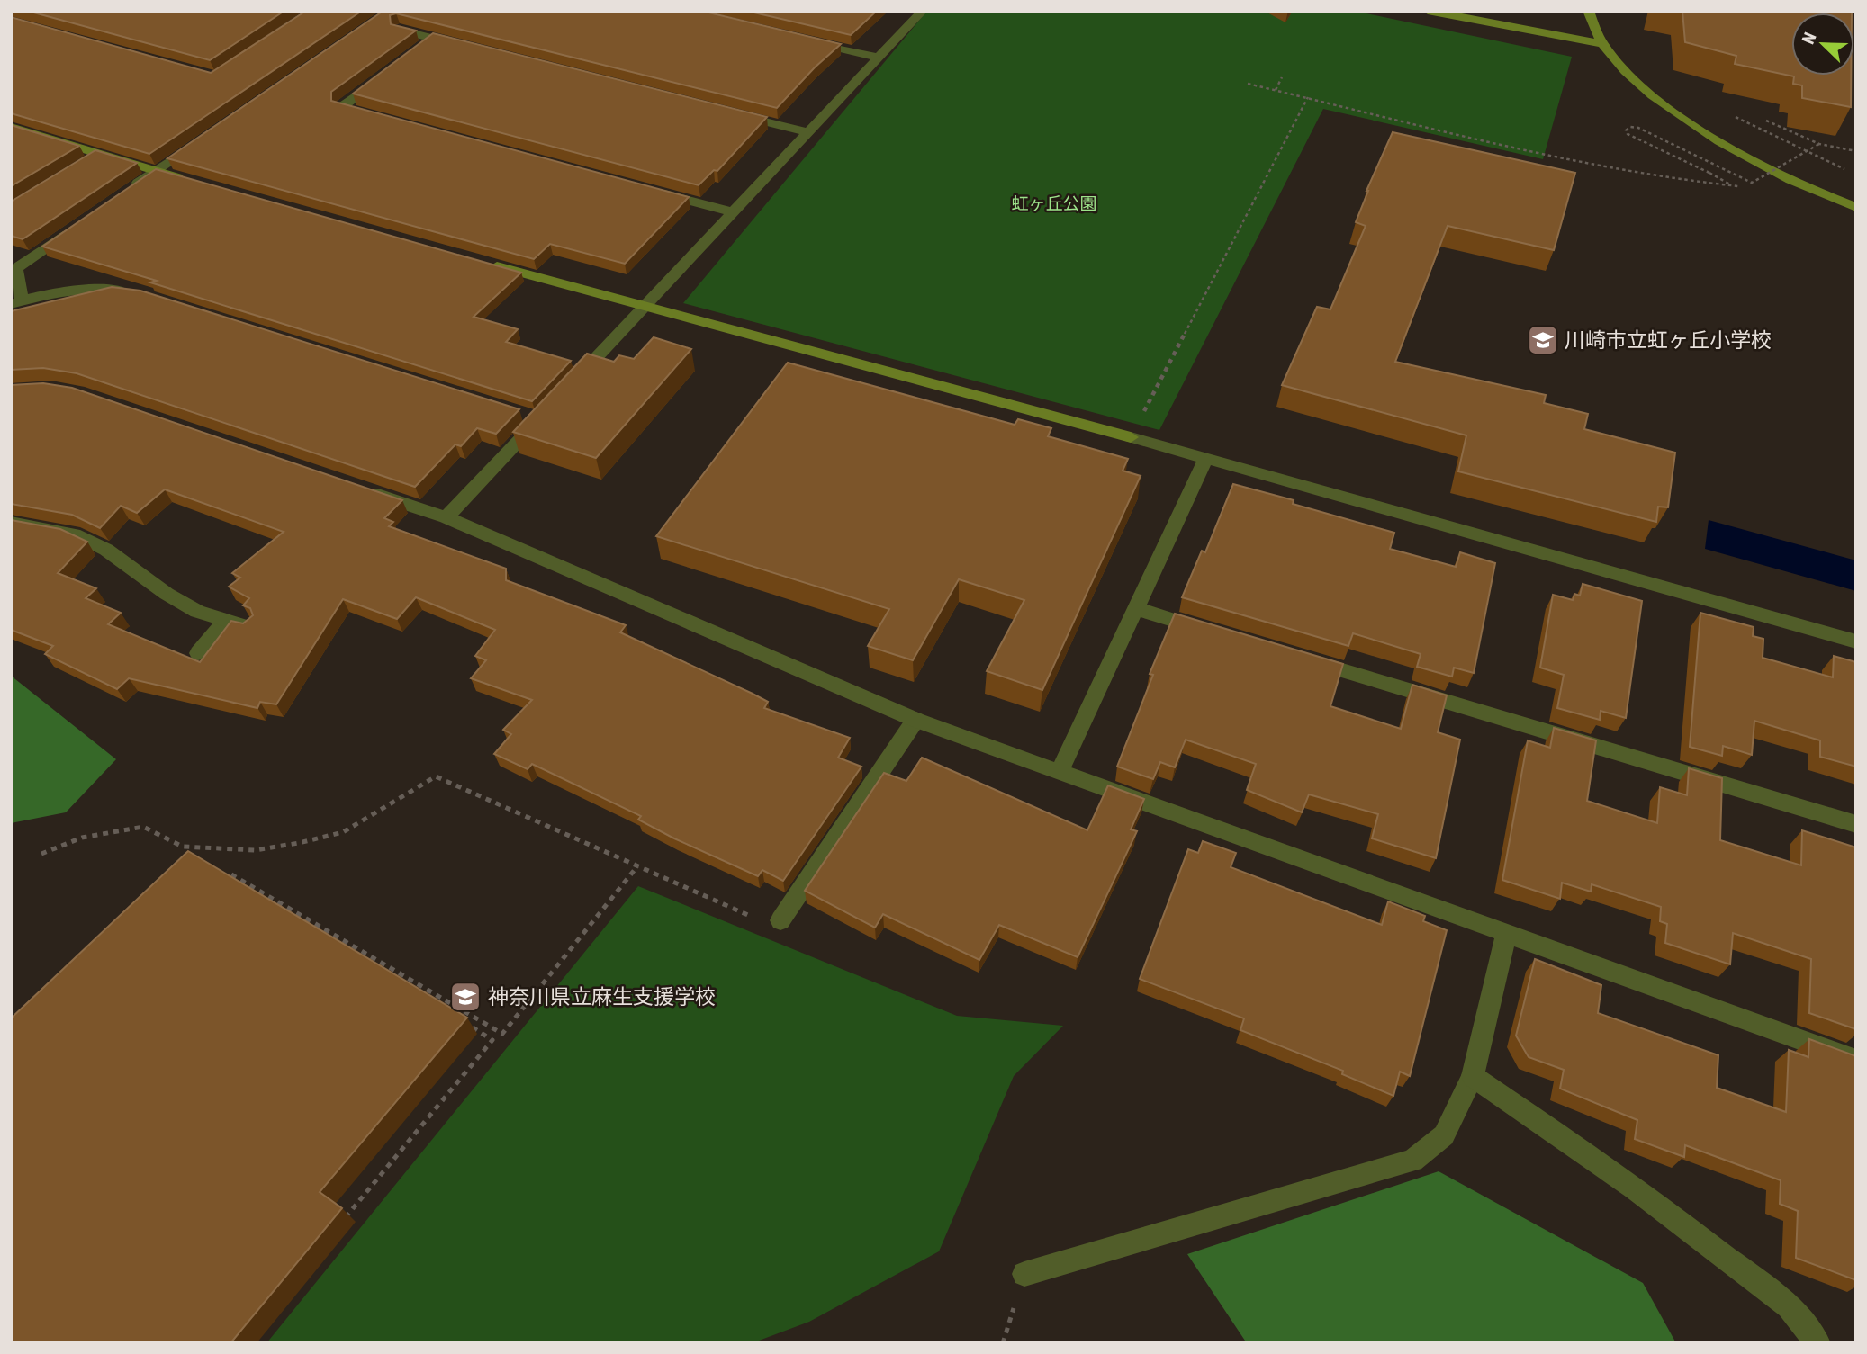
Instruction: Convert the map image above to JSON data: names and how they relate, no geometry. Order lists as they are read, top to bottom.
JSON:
{
  "parks": ["虹ヶ丘公園"],
  "places": {
    "school or university": ["川崎市立虹ヶ丘小学校", "神奈川県立麻生支援学校"]
  },
  "north": "top left"
}
